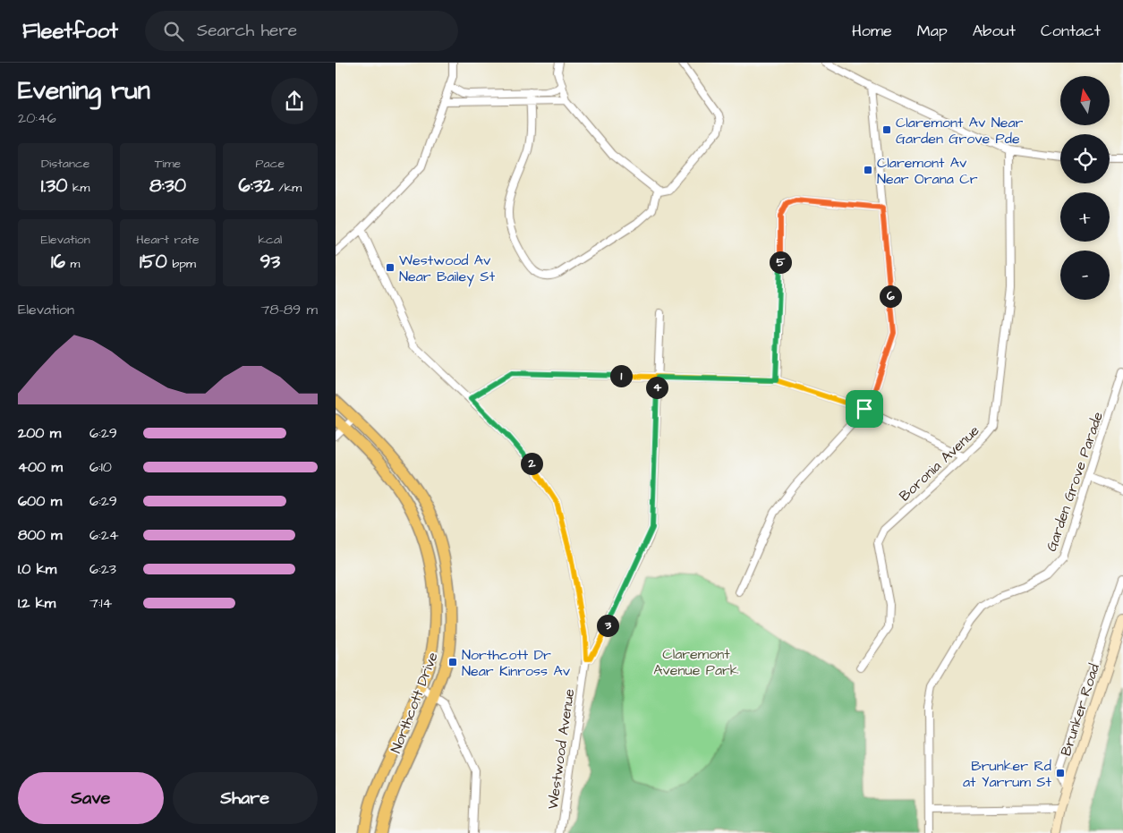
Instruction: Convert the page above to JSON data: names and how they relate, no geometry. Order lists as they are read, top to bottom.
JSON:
{
  "streets": {
    "main road": ["Northcott Drive", "Brunker Road"],
    "street": ["Boronia Avenue", "Garden Grove Parade", "Westwood Avenue"]
  },
  "parks": ["Claremont Avenue Park"],
  "places": {
    "transit": [
      "Claremont Av Near Garden Grove Pde",
      "Claremont Av Near Orana Cr",
      "Westwood Av Near Bailey St",
      "Northcott Dr Near Kinross Av",
      "Brunker Rd at Yarrum St"
    ]
  },
  "north": "top",
  "page": {
    "header": "Fleetfoot",
    "search": "Search here",
    "nav": [
      "Home",
      "Map",
      "About",
      "Contact"
    ],
    "heading": ["Evening run", "20:46"],
    "map_buttons": ["+", "−"],
    "stats": [
      ["Distance", "1.30 km"],
      ["Time", "8:30"],
      ["Pace", "6:32 /km"],
      ["Elevation", "16 m"],
      ["Heart rate", "150 bpm"],
      ["kcal", "93"]
    ],
    "pins": [
      "5",
      "6",
      "1",
      "4",
      "2",
      "3"
    ],
    "chart": ["Elevation", "78–89 m"],
    "list": [
      {
        "name": "200 m",
        "note": "6:29"
      },
      {
        "name": "400 m",
        "note": "6:10"
      },
      {
        "name": "600 m",
        "note": "6:29"
      },
      {
        "name": "800 m",
        "note": "6:24"
      },
      {
        "name": "1.0 km",
        "note": "6:23"
      },
      {
        "name": "1.2 km",
        "note": "7:14"
      }
    ],
    "buttons": ["Save", "Share"]
  }
}
